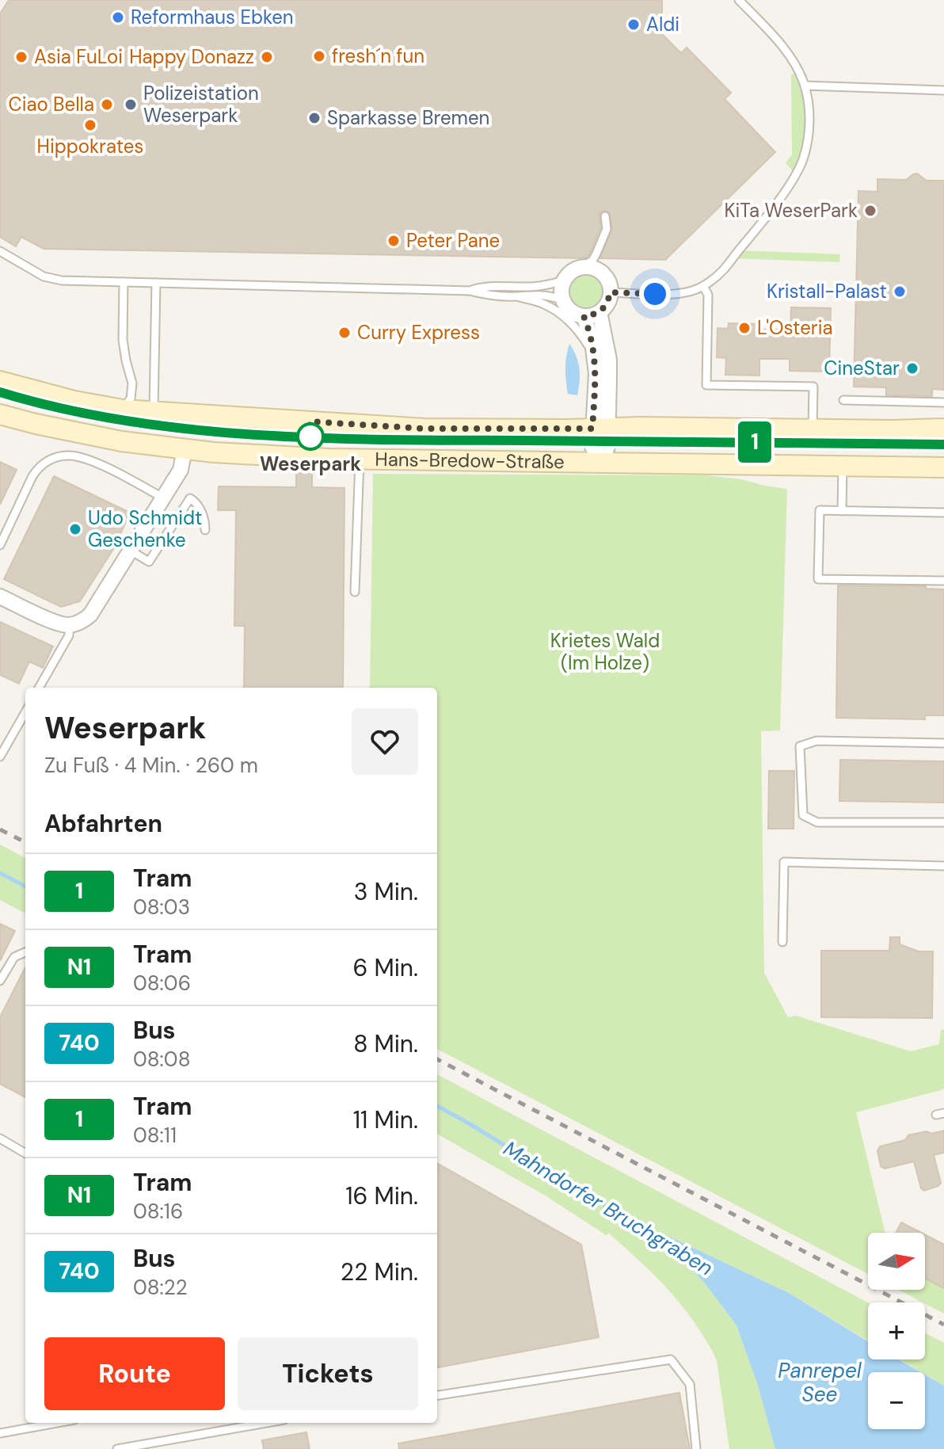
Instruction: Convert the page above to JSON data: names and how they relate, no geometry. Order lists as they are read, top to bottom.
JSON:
{
  "streets": {
    "main road": ["Hans-Bredow-Straße"]
  },
  "water": ["Mahndorfer Bruchgraben", "Panrepel See"],
  "parks": ["Krietes Wald (Im Holze)"],
  "places": [
    "Reformhaus Ebken",
    "Aldi",
    "fresh´n fun",
    "Asia FuLoi",
    "Happy Donazz",
    "Ciao Bella",
    "Polizeistation Weserpark",
    "Sparkasse Bremen",
    "Hippokrates",
    "KiTa WeserPark",
    "Peter Pane",
    "Kristall-Palast",
    "L'Osteria",
    "Curry Express",
    "CineStar",
    "Weserpark",
    "Udo Schmidt Geschenke"
  ],
  "lines": ["tram line 1"],
  "north": "right",
  "page": {
    "on_map": "1",
    "heading": [
      ["Weserpark", "Zu Fuß · 4 Min. · 260 m"],
      "Abfahrten"
    ],
    "list": [
      {
        "mark": "1",
        "name": "Tram",
        "note": "08:03",
        "value": "3 Min."
      },
      {
        "mark": "N1",
        "name": "Tram",
        "note": "08:06",
        "value": "6 Min."
      },
      {
        "mark": "740",
        "name": "Bus",
        "note": "08:08",
        "value": "8 Min."
      },
      {
        "mark": "1",
        "name": "Tram",
        "note": "08:11",
        "value": "11 Min."
      },
      {
        "mark": "N1",
        "name": "Tram",
        "note": "08:16",
        "value": "16 Min."
      },
      {
        "mark": "740",
        "name": "Bus",
        "note": "08:22",
        "value": "22 Min."
      }
    ],
    "map_buttons": ["+", "−"],
    "buttons": ["Route", "Tickets"]
  }
}
